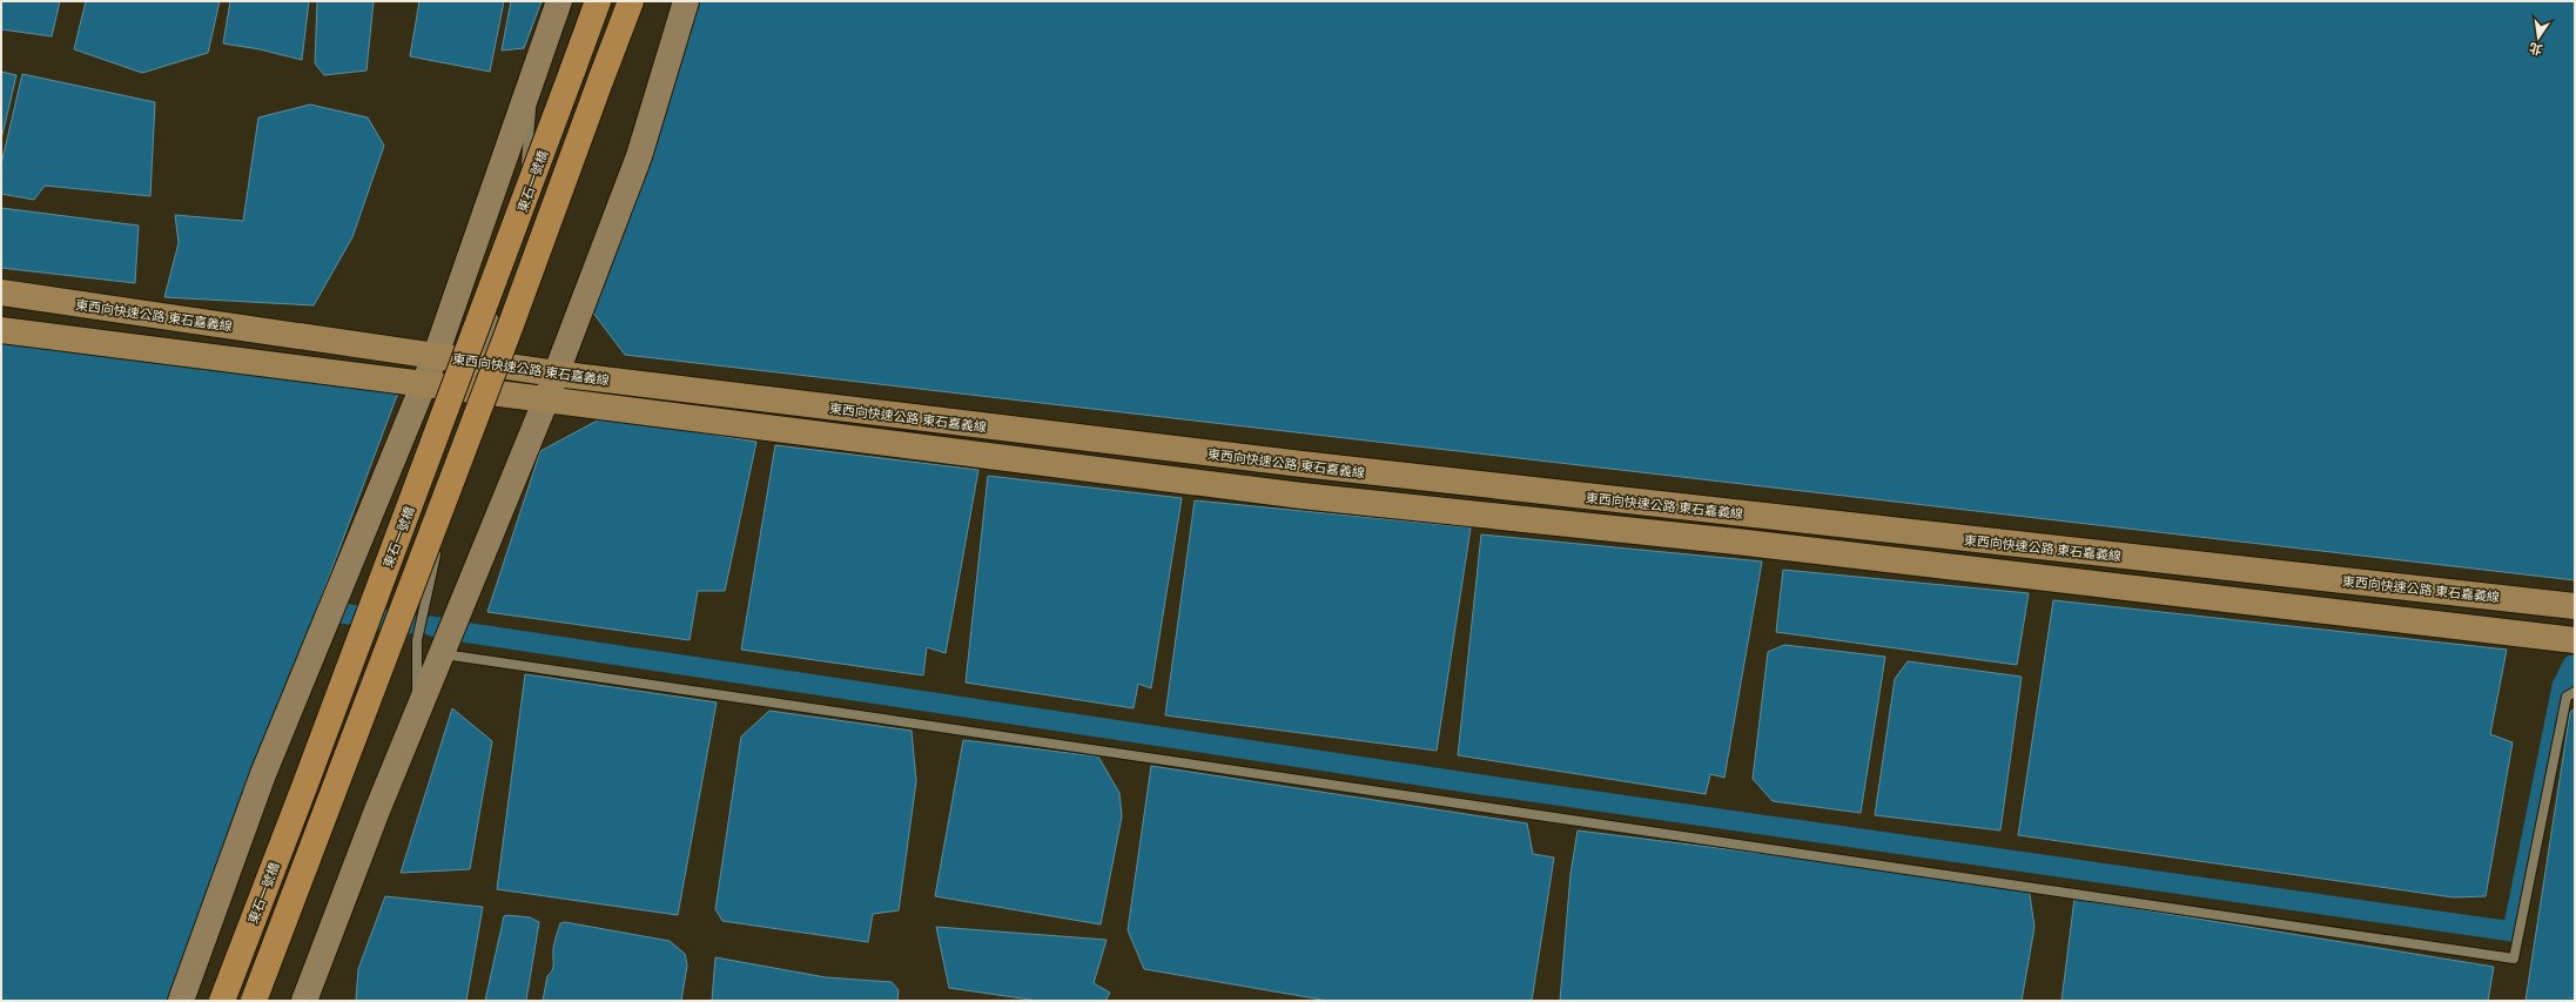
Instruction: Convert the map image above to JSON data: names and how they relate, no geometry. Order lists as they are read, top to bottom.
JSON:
{
  "streets": {
    "highway": ["東石一號橋"],
    "main road": ["東西向快速公路 東石嘉義線"]
  },
  "north": "bottom"
}
